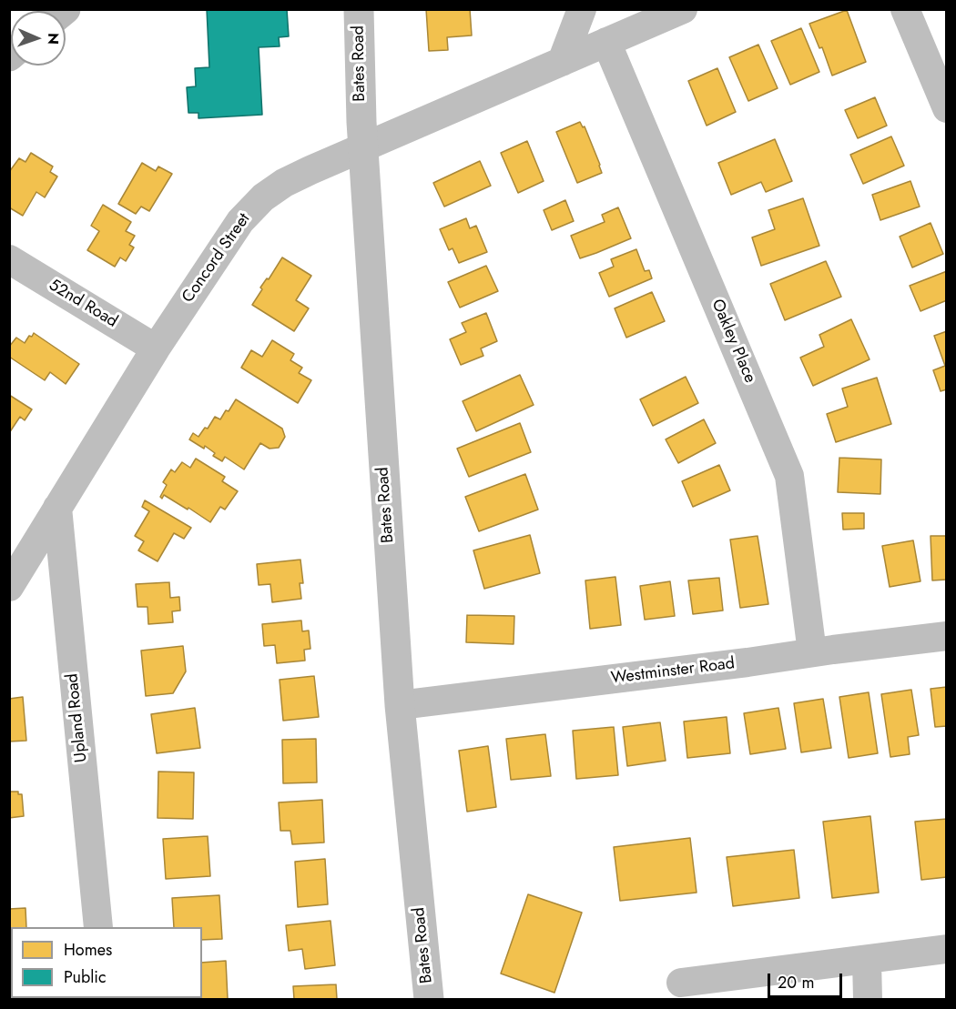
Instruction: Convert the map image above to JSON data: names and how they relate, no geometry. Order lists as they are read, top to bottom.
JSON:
{
  "streets": {
    "street": [
      "Bates Road",
      "Concord Street",
      "52nd Road",
      "Oakley Place",
      "Westminster Road",
      "Upland Road"
    ]
  },
  "crossings": [
    ["Bates Road", "Concord Street"],
    ["Bates Road", "Westminster Road"],
    ["Concord Street", "52nd Road"],
    ["Concord Street", "Oakley Place"],
    ["Concord Street", "Upland Road"],
    ["Oakley Place", "Westminster Road"]
  ],
  "legend": ["Homes", "Public"],
  "scale_bar": "20 m",
  "north": "right"
}
